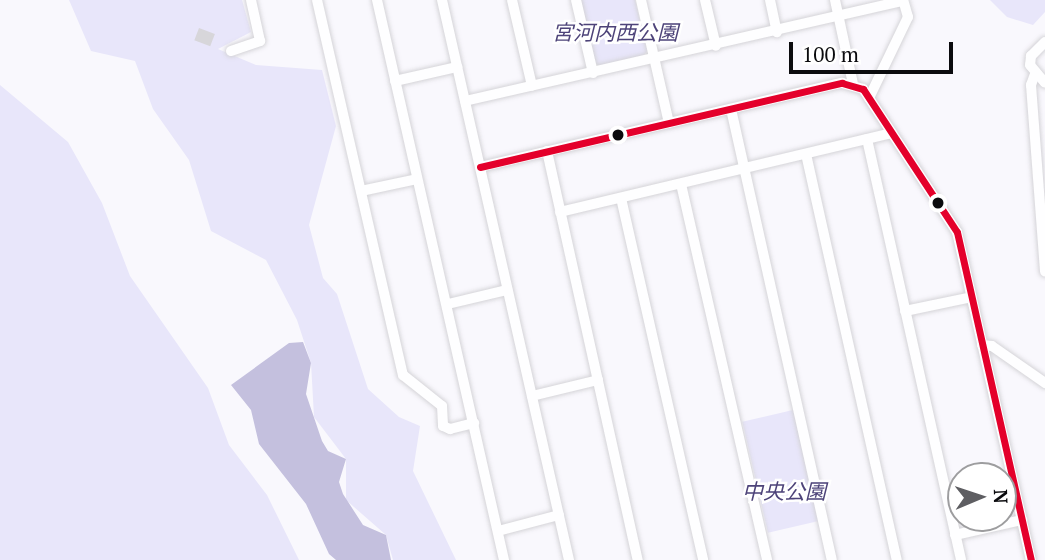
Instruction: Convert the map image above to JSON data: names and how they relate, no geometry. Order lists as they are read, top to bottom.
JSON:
{
  "parks": ["宮河内西公園", "中央公園"],
  "scale_bar": "100 m",
  "north": "right"
}
